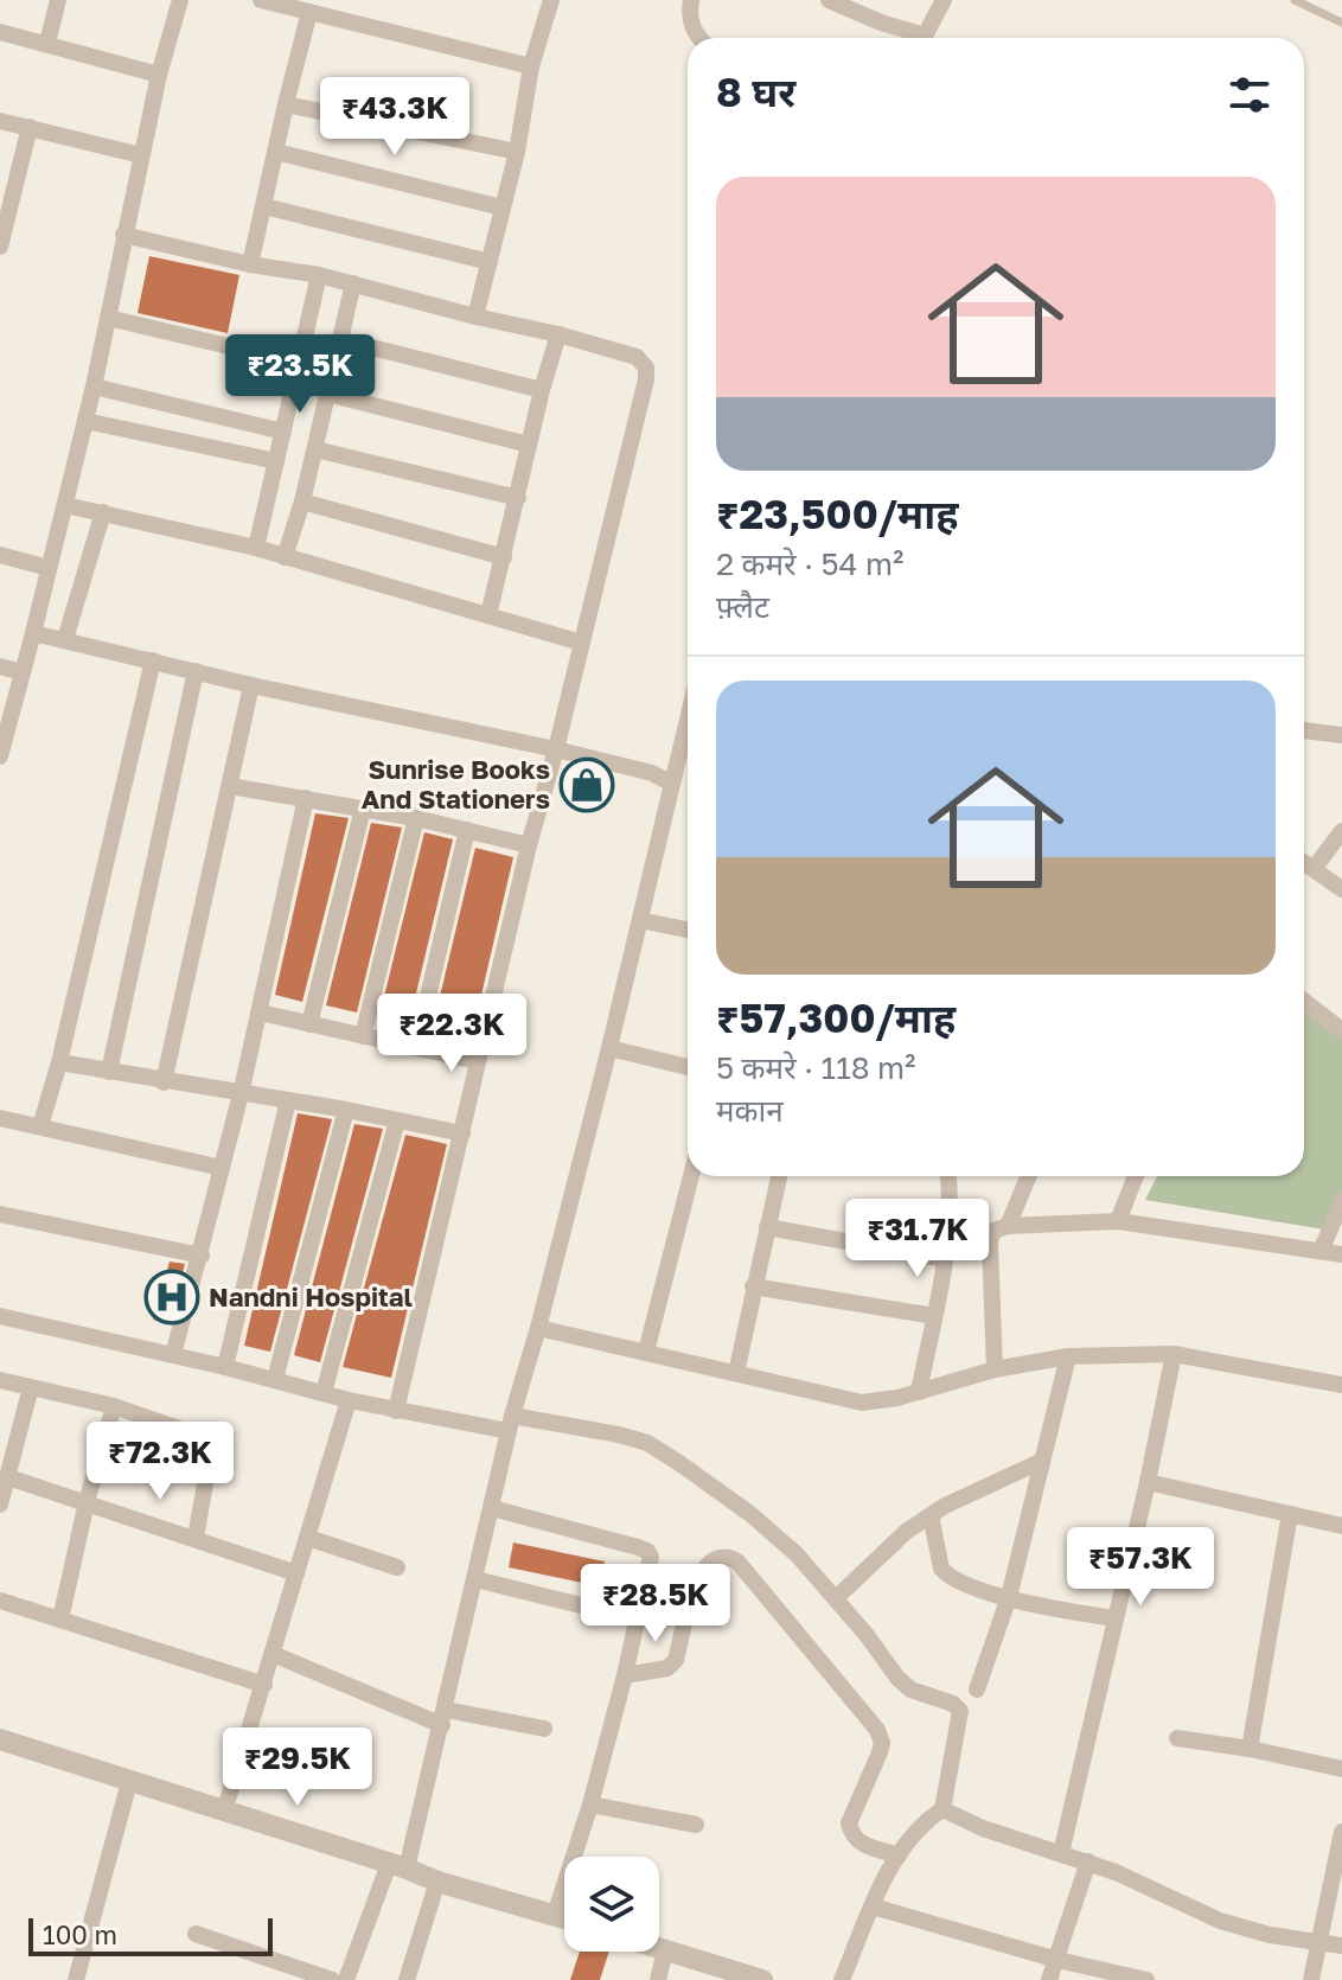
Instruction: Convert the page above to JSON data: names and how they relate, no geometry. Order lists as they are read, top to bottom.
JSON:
{
  "places": {
    "shop": ["Sunrise Books And Stationers"],
    "hospital": ["Nandni Hospital"]
  },
  "scale_bar": "100 m",
  "page": {
    "heading": "8 घर",
    "price": [
      "₹43.3K",
      "₹23.5K",
      "₹22.3K",
      "₹31.7K",
      "₹72.3K",
      "₹57.3K",
      "₹28.5K",
      "₹29.5K"
    ],
    "list": [
      {
        "name": "₹23,500/माह",
        "note": "2 कमरे · 54 m² · फ़्लैट"
      },
      {
        "name": "₹57,300/माह",
        "note": "5 कमरे · 118 m² · मकान"
      }
    ],
    "scale": "100 m"
  }
}
